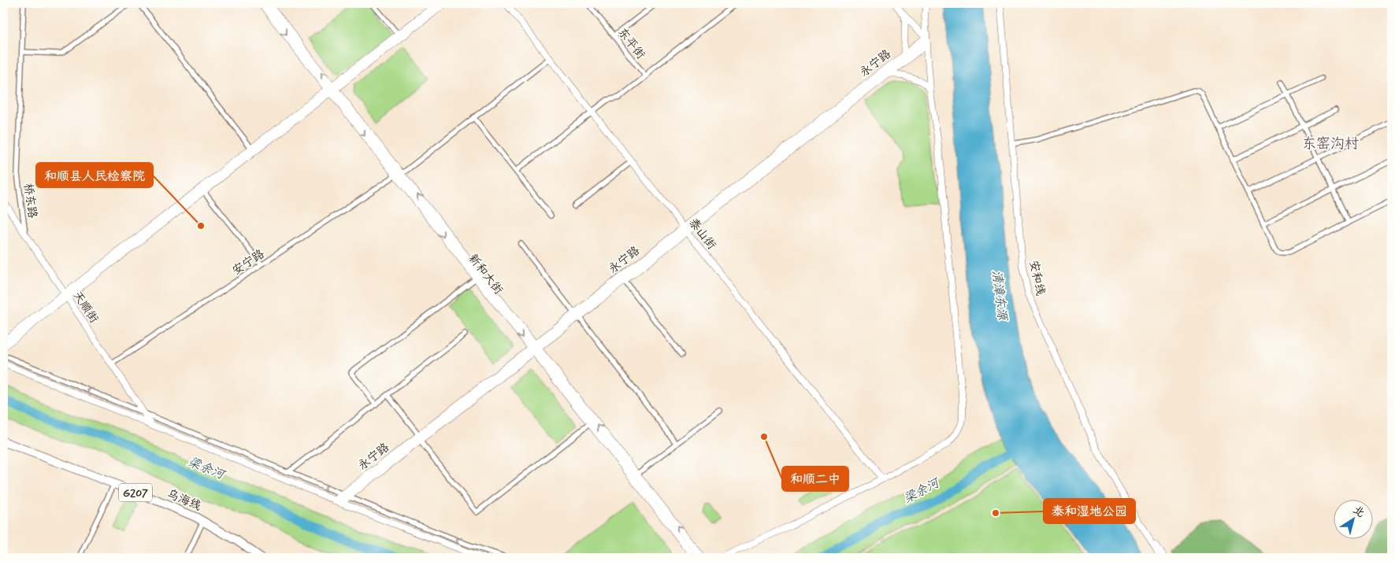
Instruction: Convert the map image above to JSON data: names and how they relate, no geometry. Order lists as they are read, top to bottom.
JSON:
{
  "streets": {
    "highway": ["G207", "乌海线"],
    "main road": [
      "永宁路",
      "泰山街",
      "新和大街",
      "安和线",
      "天顺街"
    ],
    "street": ["东平街", "桥东路", "安宁路"]
  },
  "crossings": [
    ["永宁路", "泰山街"],
    ["永宁路", "新和大街"],
    ["桥东路", "天顺街"],
    ["泰山街", "安宁路"],
    ["安宁路", "新和大街"],
    ["安宁路", "天顺街"]
  ],
  "districts": ["东窑沟村"],
  "water": ["清漳东源", "梁余河"],
  "places": ["和顺县人民检察院", "和顺二中", "泰和湿地公园"],
  "north": "top right"
}
